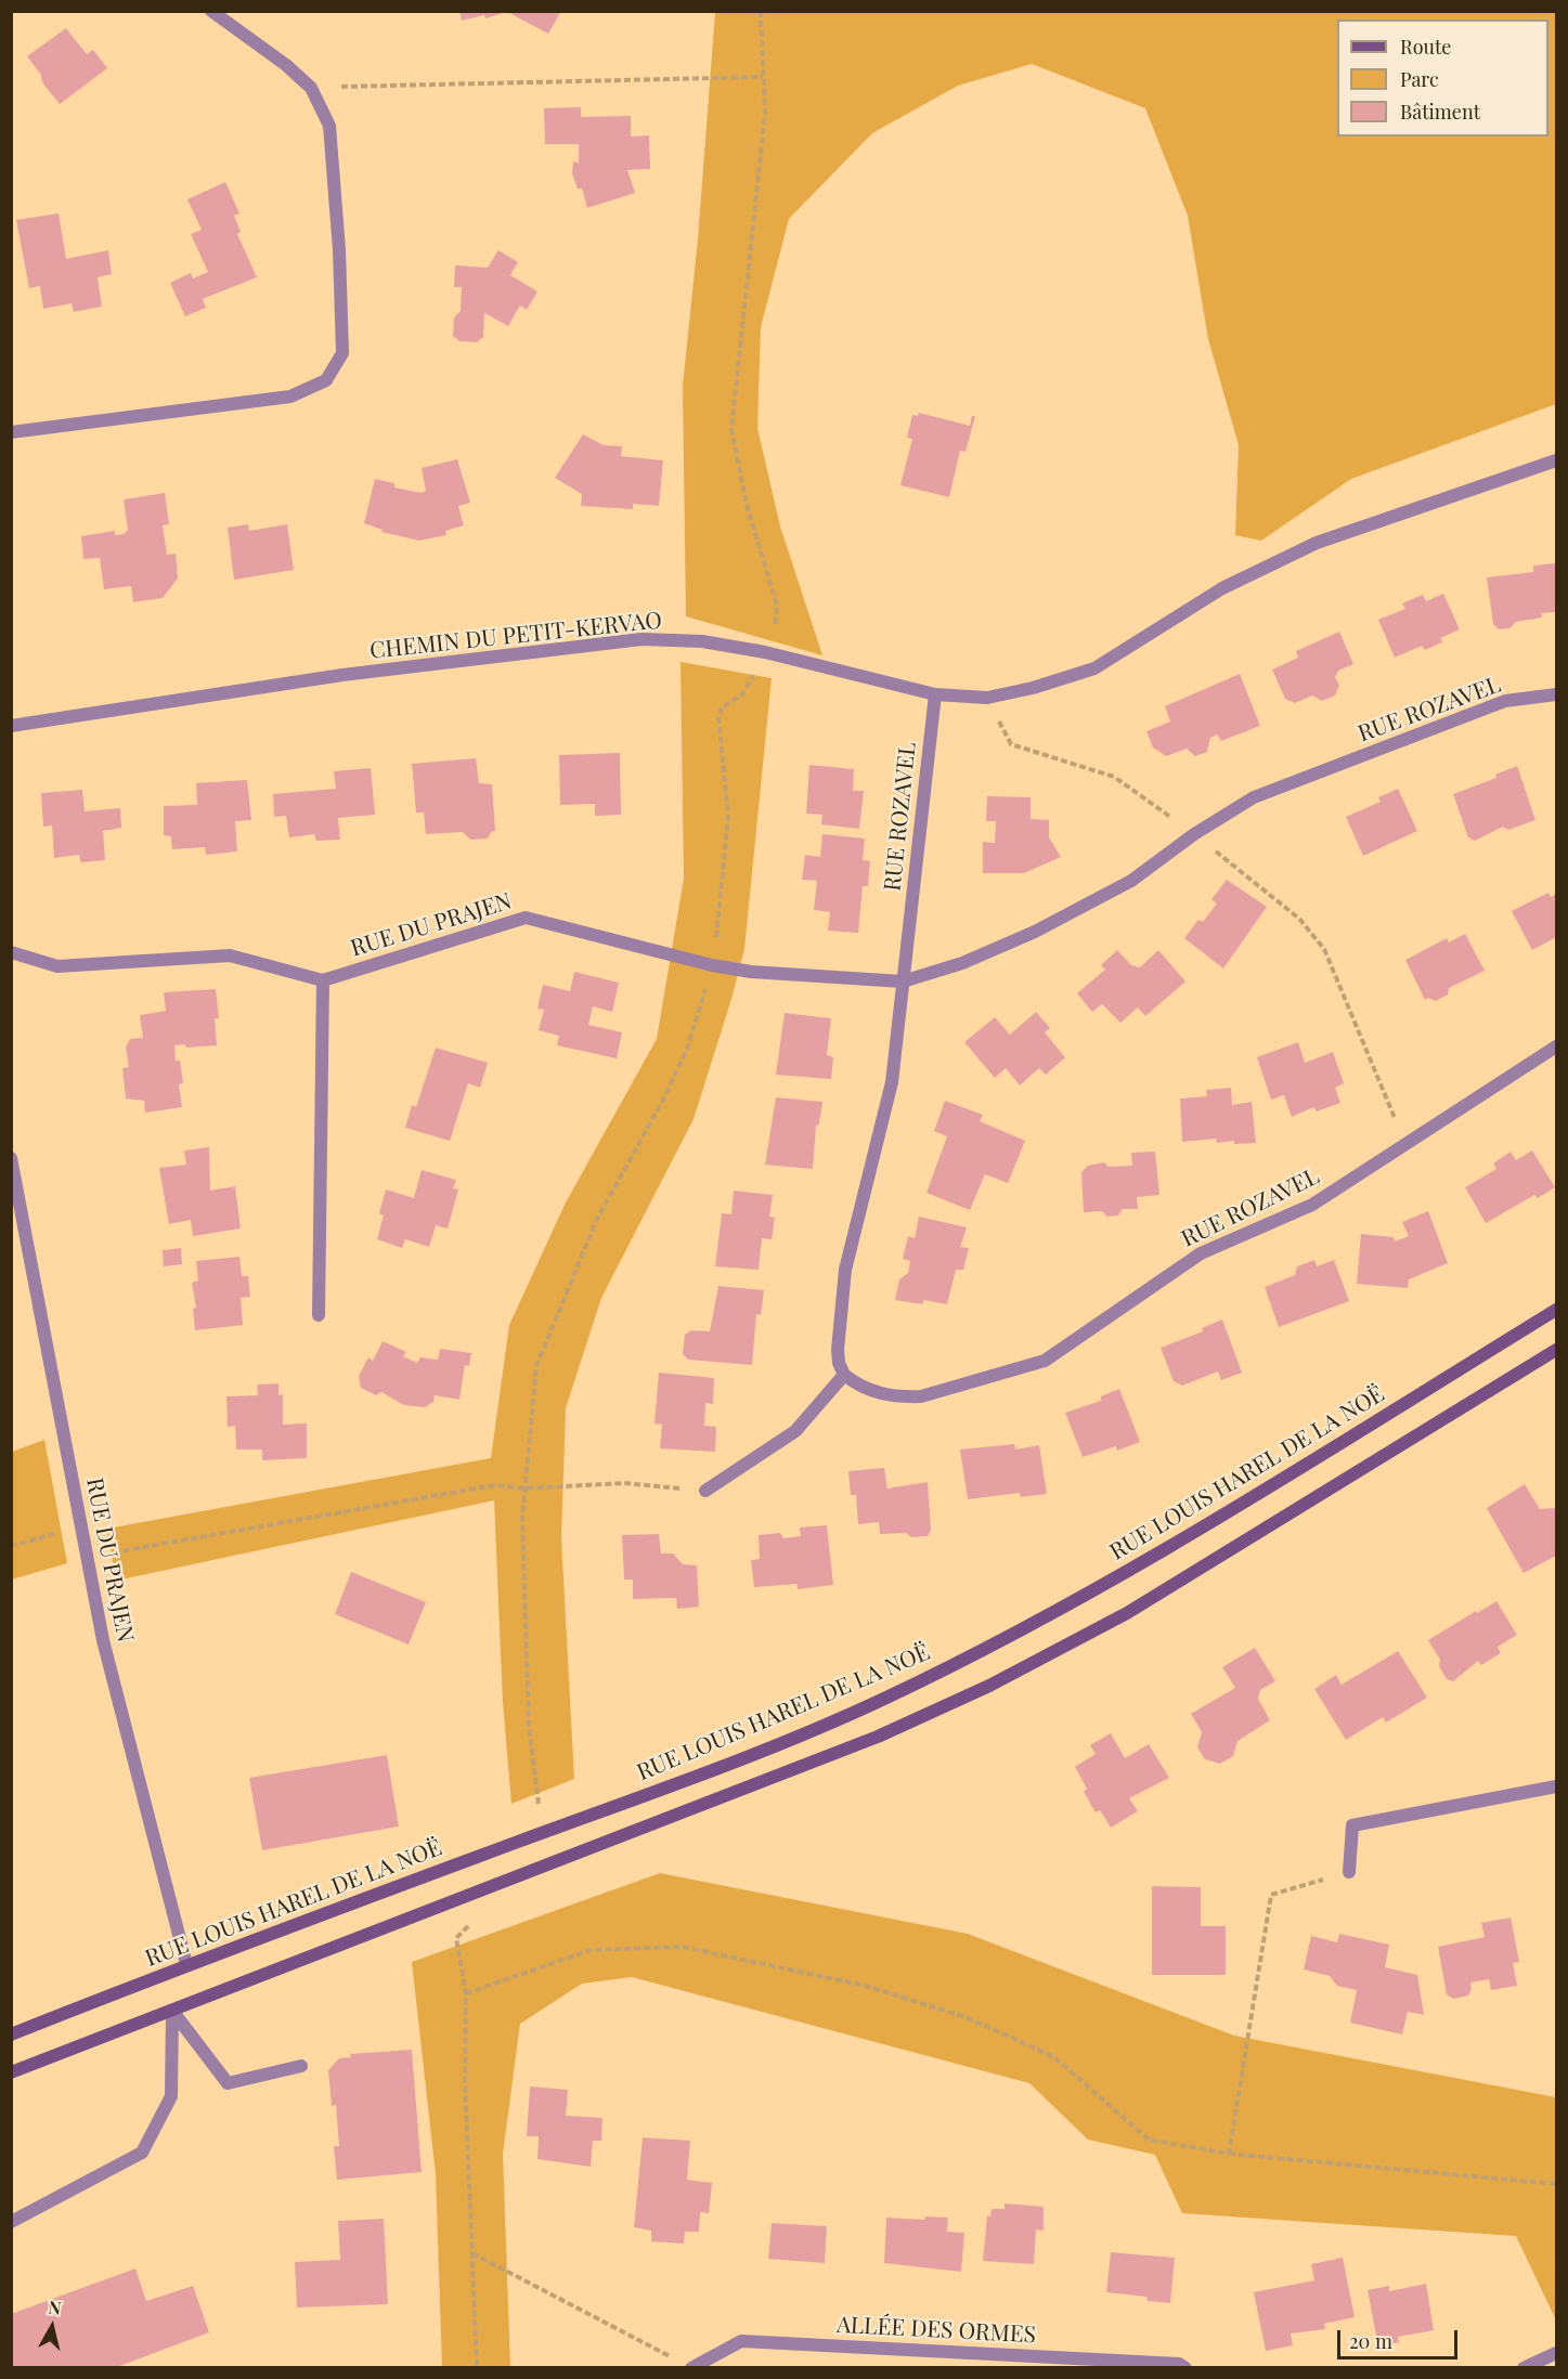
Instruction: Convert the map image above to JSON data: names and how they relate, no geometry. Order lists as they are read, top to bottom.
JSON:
{
  "streets": {
    "main road": ["RUE LOUIS HAREL DE LA NOË"],
    "street": [
      "CHEMIN DU PETIT-KERVAO",
      "RUE ROZAVEL",
      "RUE DU PRAJEN",
      "ALLÉE DES ORMES"
    ]
  },
  "crossings": [
    ["CHEMIN DU PETIT-KERVAO", "RUE ROZAVEL"],
    ["RUE ROZAVEL", "RUE DU PRAJEN"],
    ["RUE DU PRAJEN", "RUE LOUIS HAREL DE LA NOË"]
  ],
  "legend": ["Route", "Parc", "Bâtiment"],
  "scale_bar": "20 m",
  "north": "top"
}
